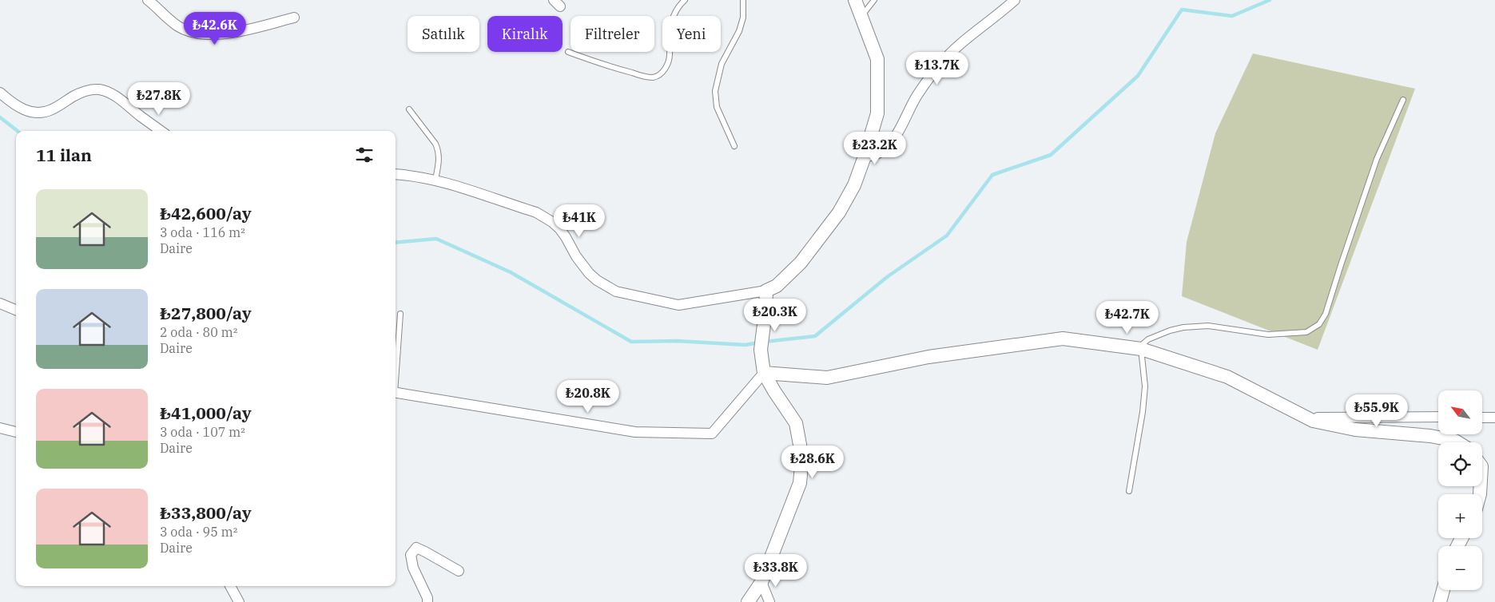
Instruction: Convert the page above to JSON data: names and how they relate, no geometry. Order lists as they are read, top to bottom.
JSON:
{
  "north": "top left",
  "page": {
    "price": [
      "₺42.6K",
      "₺13.7K",
      "₺27.8K",
      "₺23.2K",
      "₺41K",
      "₺20.3K",
      "₺42.7K",
      "₺20.8K",
      "₺55.9K",
      "₺28.6K",
      "₺33.8K"
    ],
    "chip": [
      "Satılık",
      "Kiralık",
      "Filtreler",
      "Yeni"
    ],
    "heading": "11 ilan",
    "list": [
      {
        "name": "₺42,600/ay",
        "note": "3 oda · 116 m² · Daire"
      },
      {
        "name": "₺27,800/ay",
        "note": "2 oda · 80 m² · Daire"
      },
      {
        "name": "₺41,000/ay",
        "note": "3 oda · 107 m² · Daire"
      },
      {
        "name": "₺33,800/ay",
        "note": "3 oda · 95 m² · Daire"
      }
    ],
    "map_buttons": ["+", "−"]
  }
}
